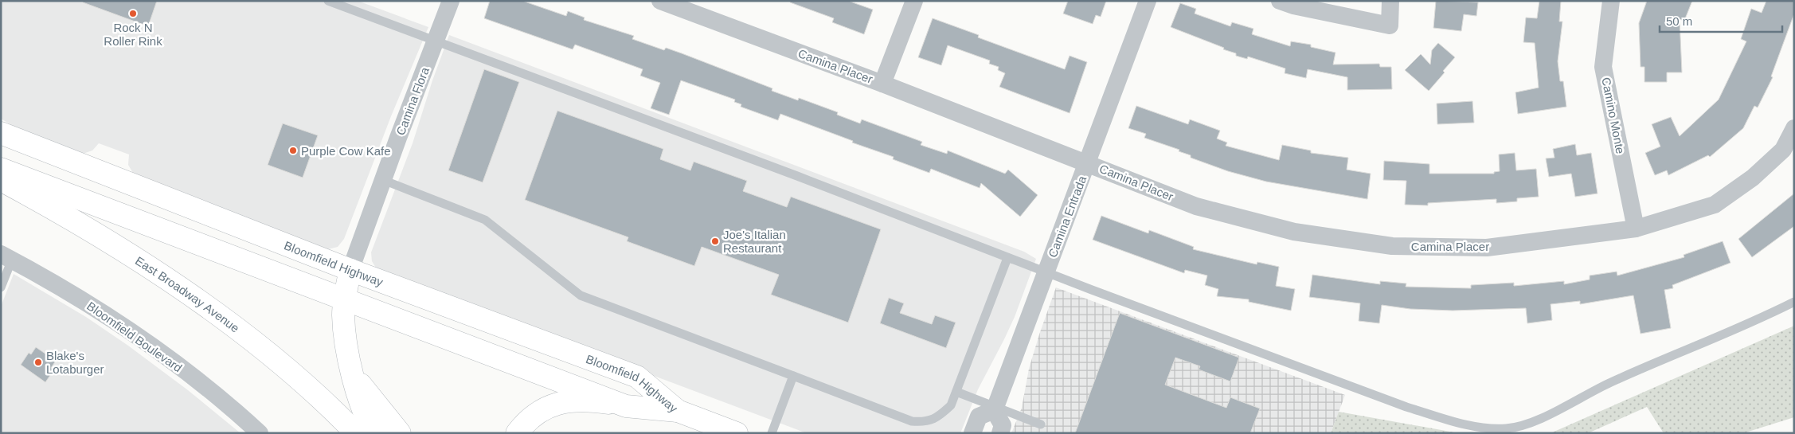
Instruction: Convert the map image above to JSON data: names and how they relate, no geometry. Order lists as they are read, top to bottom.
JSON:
{
  "streets": {
    "main road": ["Bloomfield Highway", "East Broadway Avenue"],
    "street": [
      "Camina Placer",
      "Camina Flora",
      "Camino Monte",
      "Camina Entrada",
      "Bloomfield Boulevard"
    ]
  },
  "crossings": [
    ["Camina Placer", "Camino Monte"],
    ["Camina Placer", "Camina Entrada"],
    ["Camina Flora", "Bloomfield Highway"]
  ],
  "places": [
    "Rock N Roller Rink",
    "Purple Cow Kafe",
    "Joe's Italian Restaurant",
    "Blake's Lotaburger"
  ],
  "scale_bar": "50 m"
}
